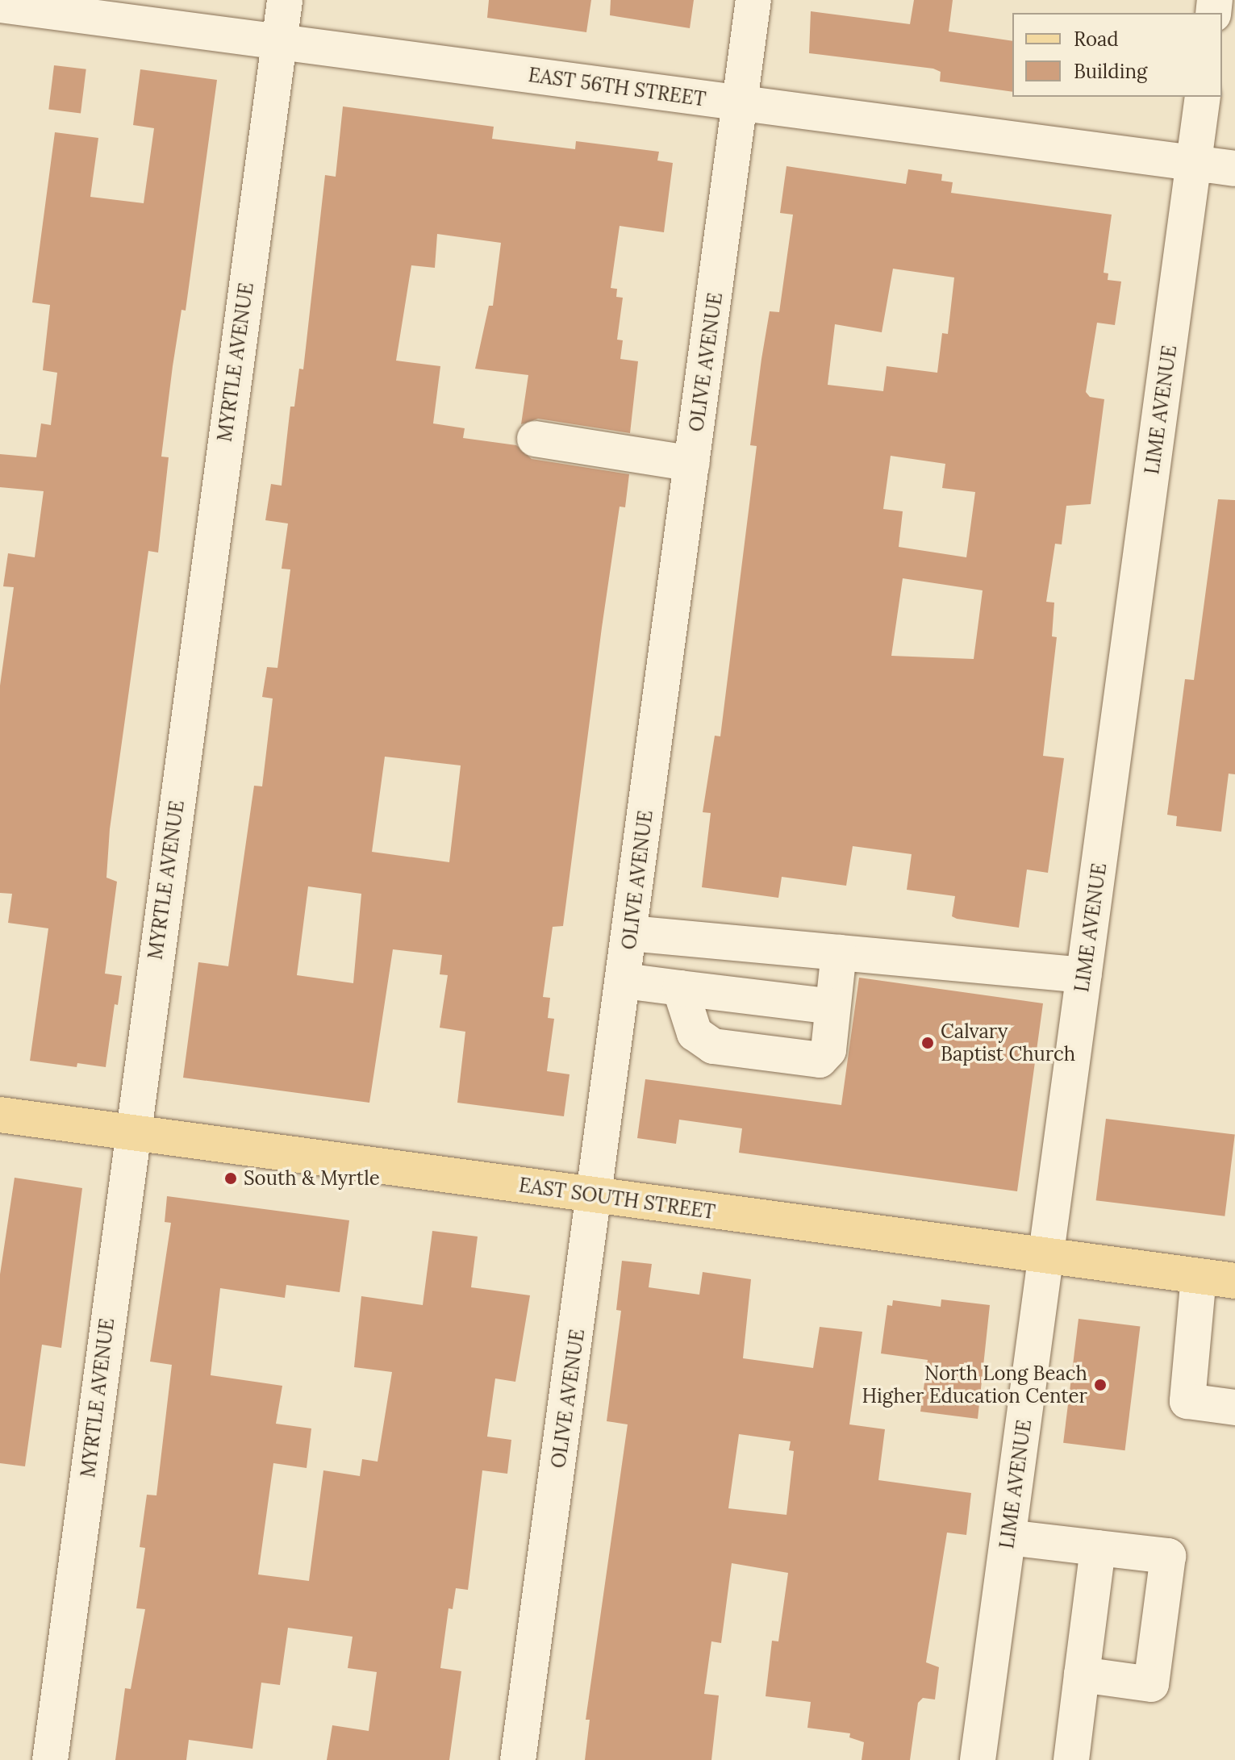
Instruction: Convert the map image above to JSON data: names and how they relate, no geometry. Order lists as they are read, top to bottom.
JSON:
{
  "streets": {
    "main road": ["EAST SOUTH STREET"],
    "street": [
      "EAST 56TH STREET",
      "MYRTLE AVENUE",
      "OLIVE AVENUE",
      "LIME AVENUE"
    ]
  },
  "crossings": [
    ["EAST 56TH STREET", "MYRTLE AVENUE"],
    ["EAST 56TH STREET", "OLIVE AVENUE"],
    ["EAST 56TH STREET", "LIME AVENUE"],
    ["MYRTLE AVENUE", "EAST SOUTH STREET"],
    ["OLIVE AVENUE", "EAST SOUTH STREET"],
    ["LIME AVENUE", "EAST SOUTH STREET"]
  ],
  "places": ["Calvary Baptist Church", "South & Myrtle", "North Long Beach Higher Education Center"],
  "legend": ["Road", "Building"]
}
